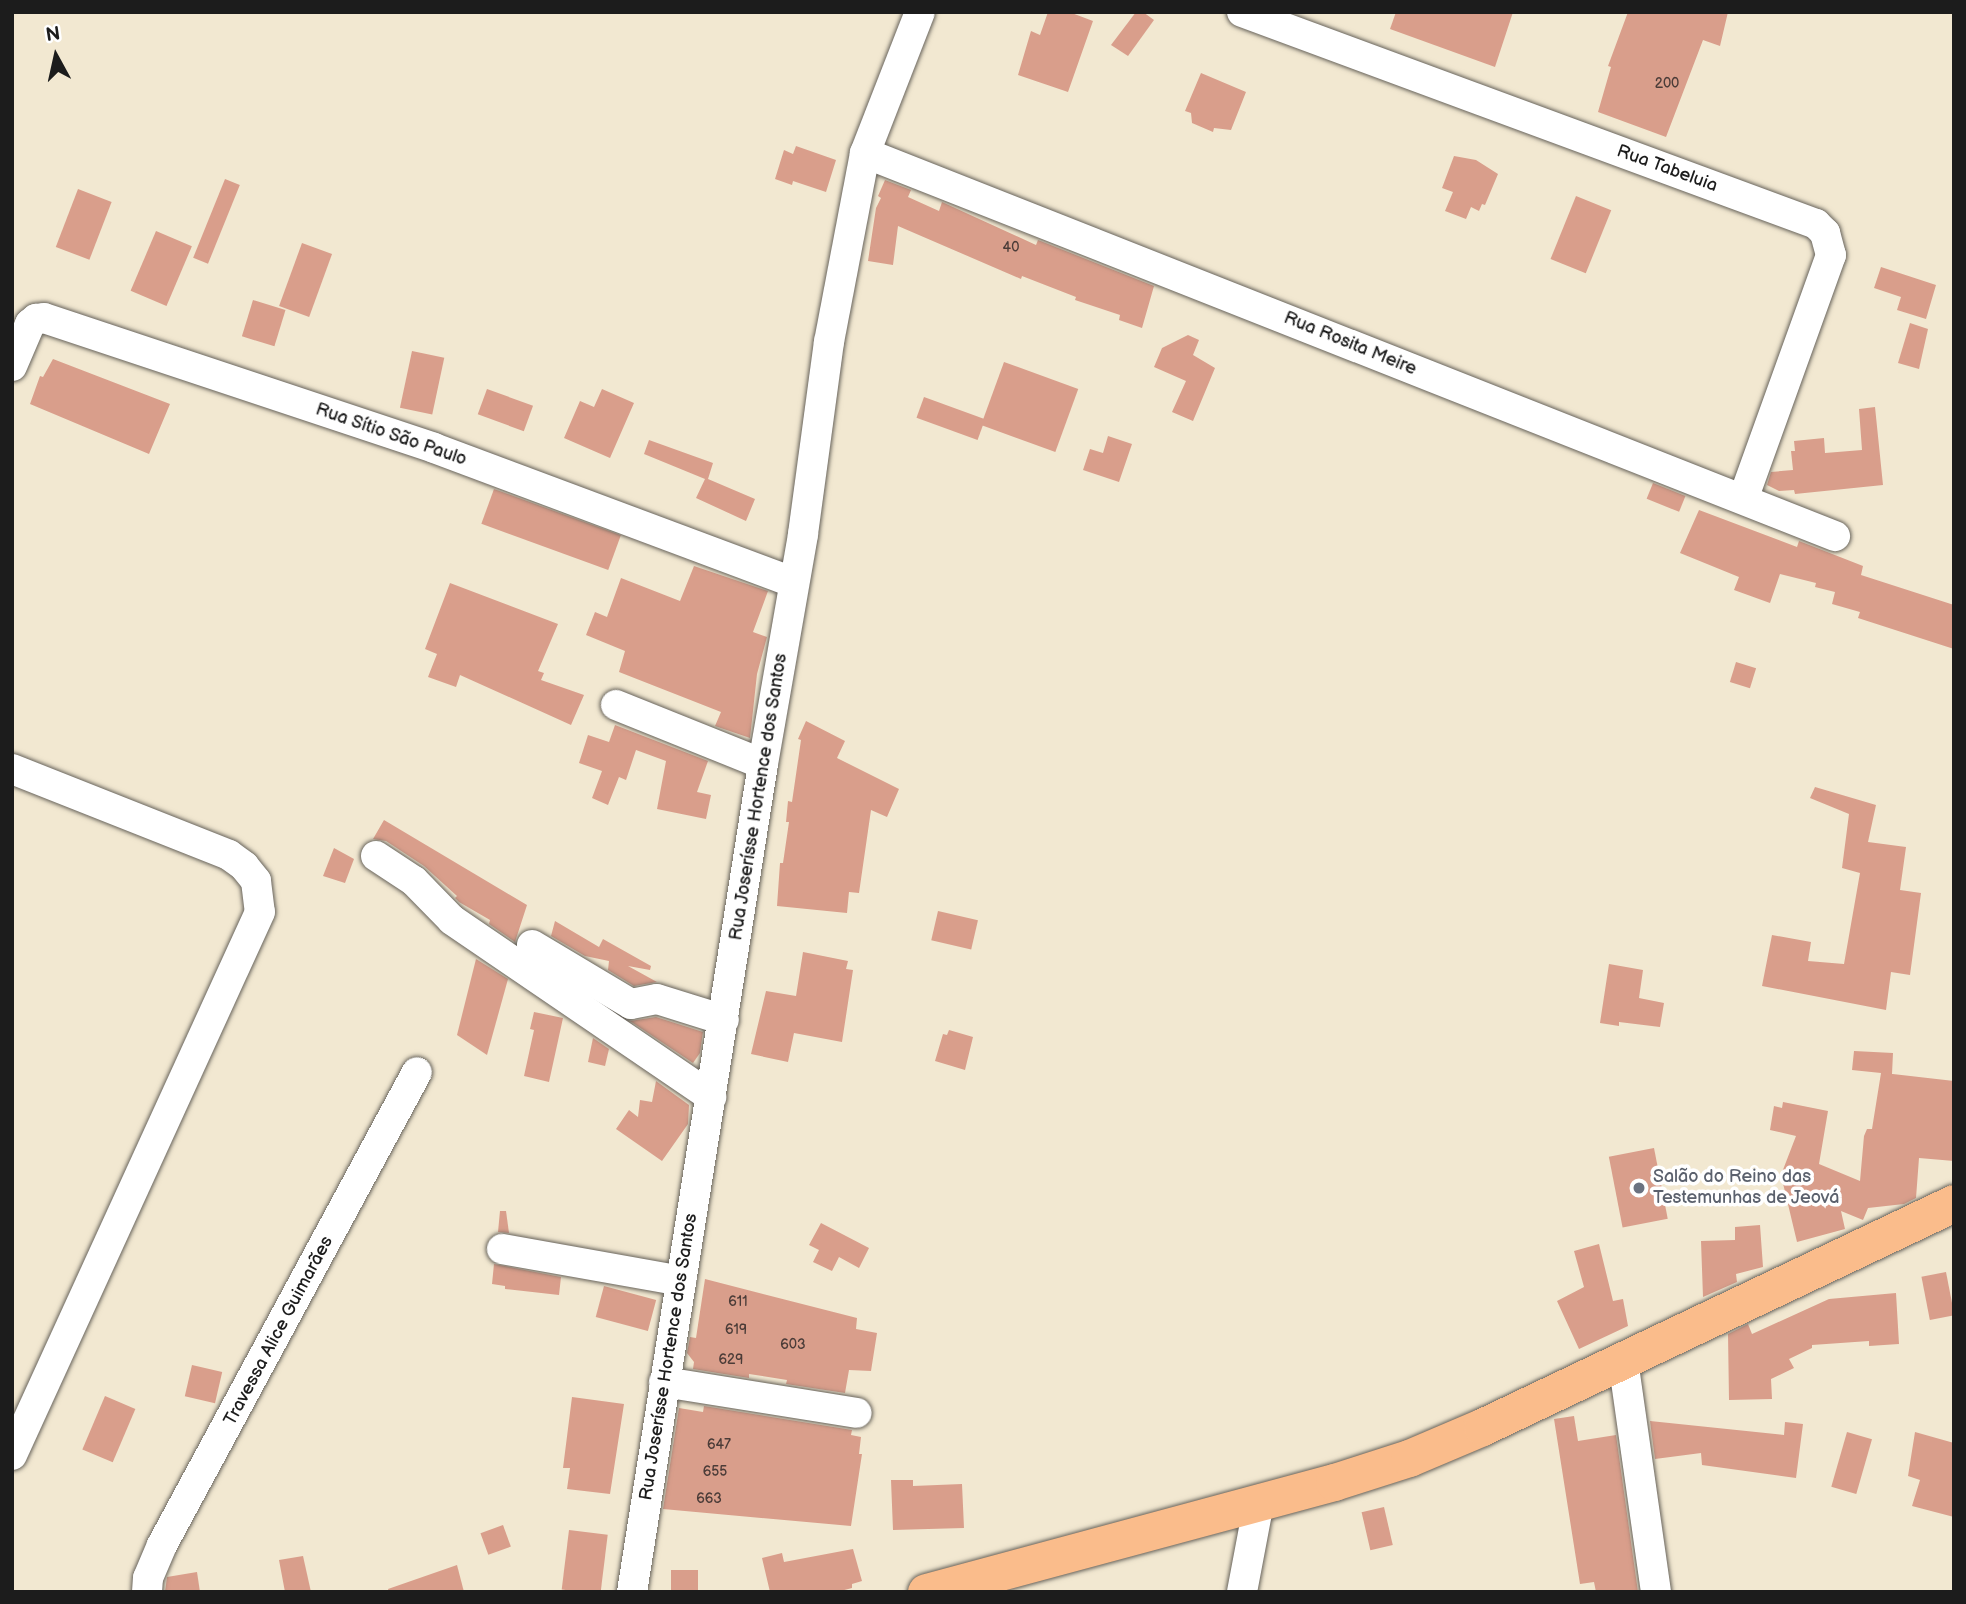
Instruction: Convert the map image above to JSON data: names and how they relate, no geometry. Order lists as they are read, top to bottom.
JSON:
{
  "streets": {
    "street": [
      "Rua Tabeluia",
      "Rua Rosita Meire",
      "Rua Sítio São Paulo",
      "Rua Joserísse Hortence dos Santos",
      "Travessa Alice Guimarães"
    ]
  },
  "crossings": [
    ["Rua Tabeluia", "Rua Rosita Meire"],
    ["Rua Rosita Meire", "Rua Joserísse Hortence dos Santos"],
    ["Rua Sítio São Paulo", "Rua Joserísse Hortence dos Santos"]
  ],
  "places": ["Salão do Reino das Testemunhas de Jeová"],
  "house_numbers": [
    "200",
    "40",
    "611",
    "619",
    "603",
    "629",
    "647",
    "655",
    "663"
  ],
  "north": "top"
}
